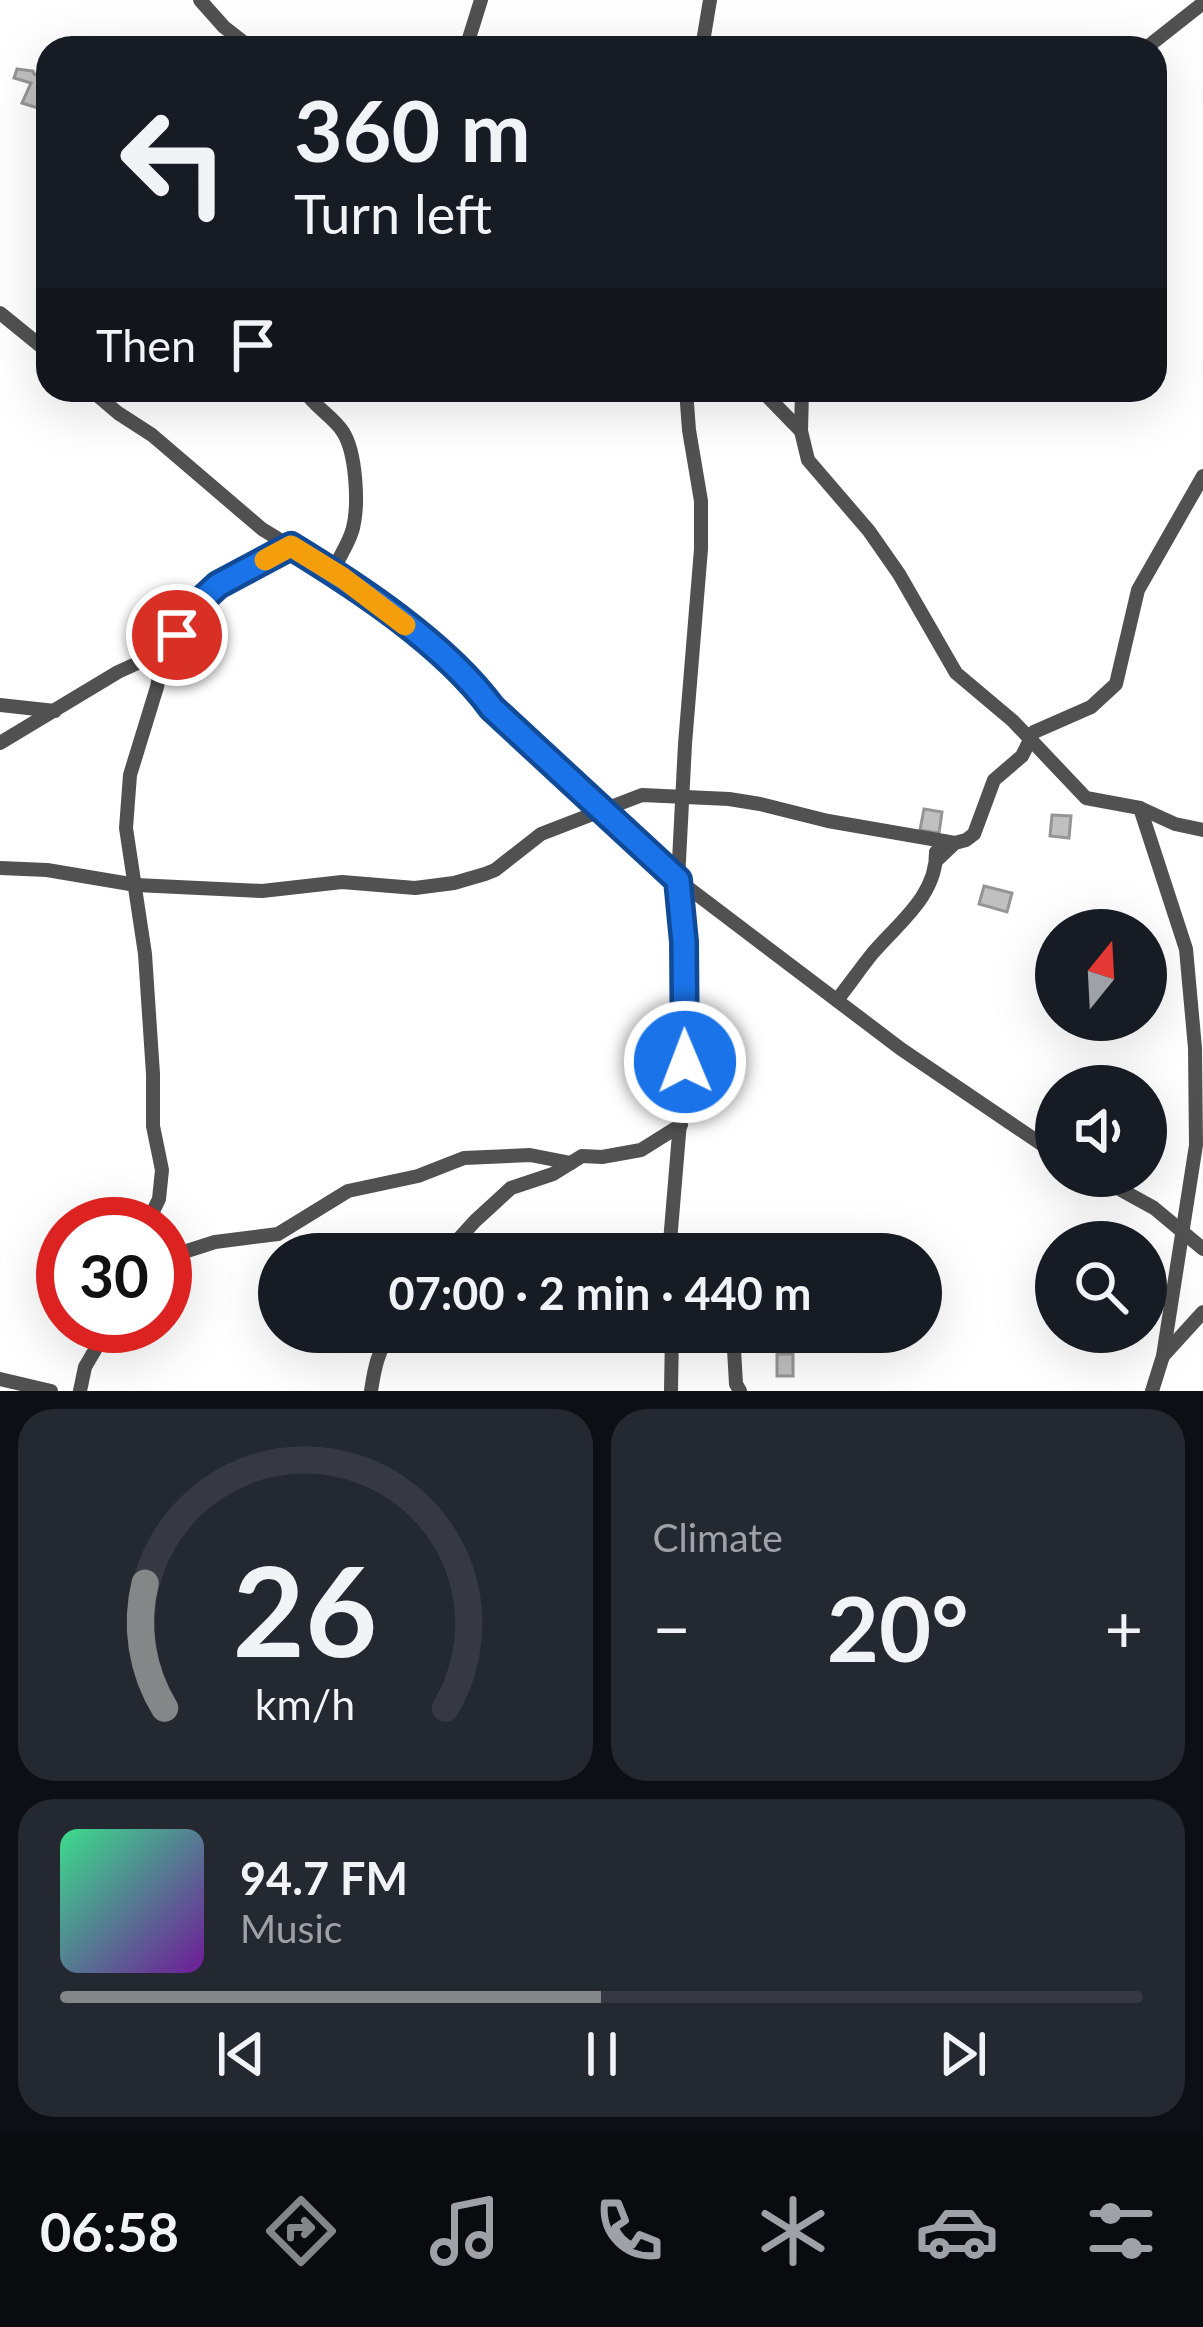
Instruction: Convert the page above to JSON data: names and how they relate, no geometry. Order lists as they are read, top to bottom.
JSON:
{
  "north": "top",
  "page": {
    "turn": ["360 m", "Turn left"],
    "then": "Then",
    "limit": "30",
    "trip": "07:00 · 2 min · 440 m",
    "tile": "Climate",
    "heat": ["−", "20°", "+"],
    "song": ["94.7 FM", "Music"],
    "tabs": "06:58",
    "gauge": ["26", "km/h"]
  }
}
